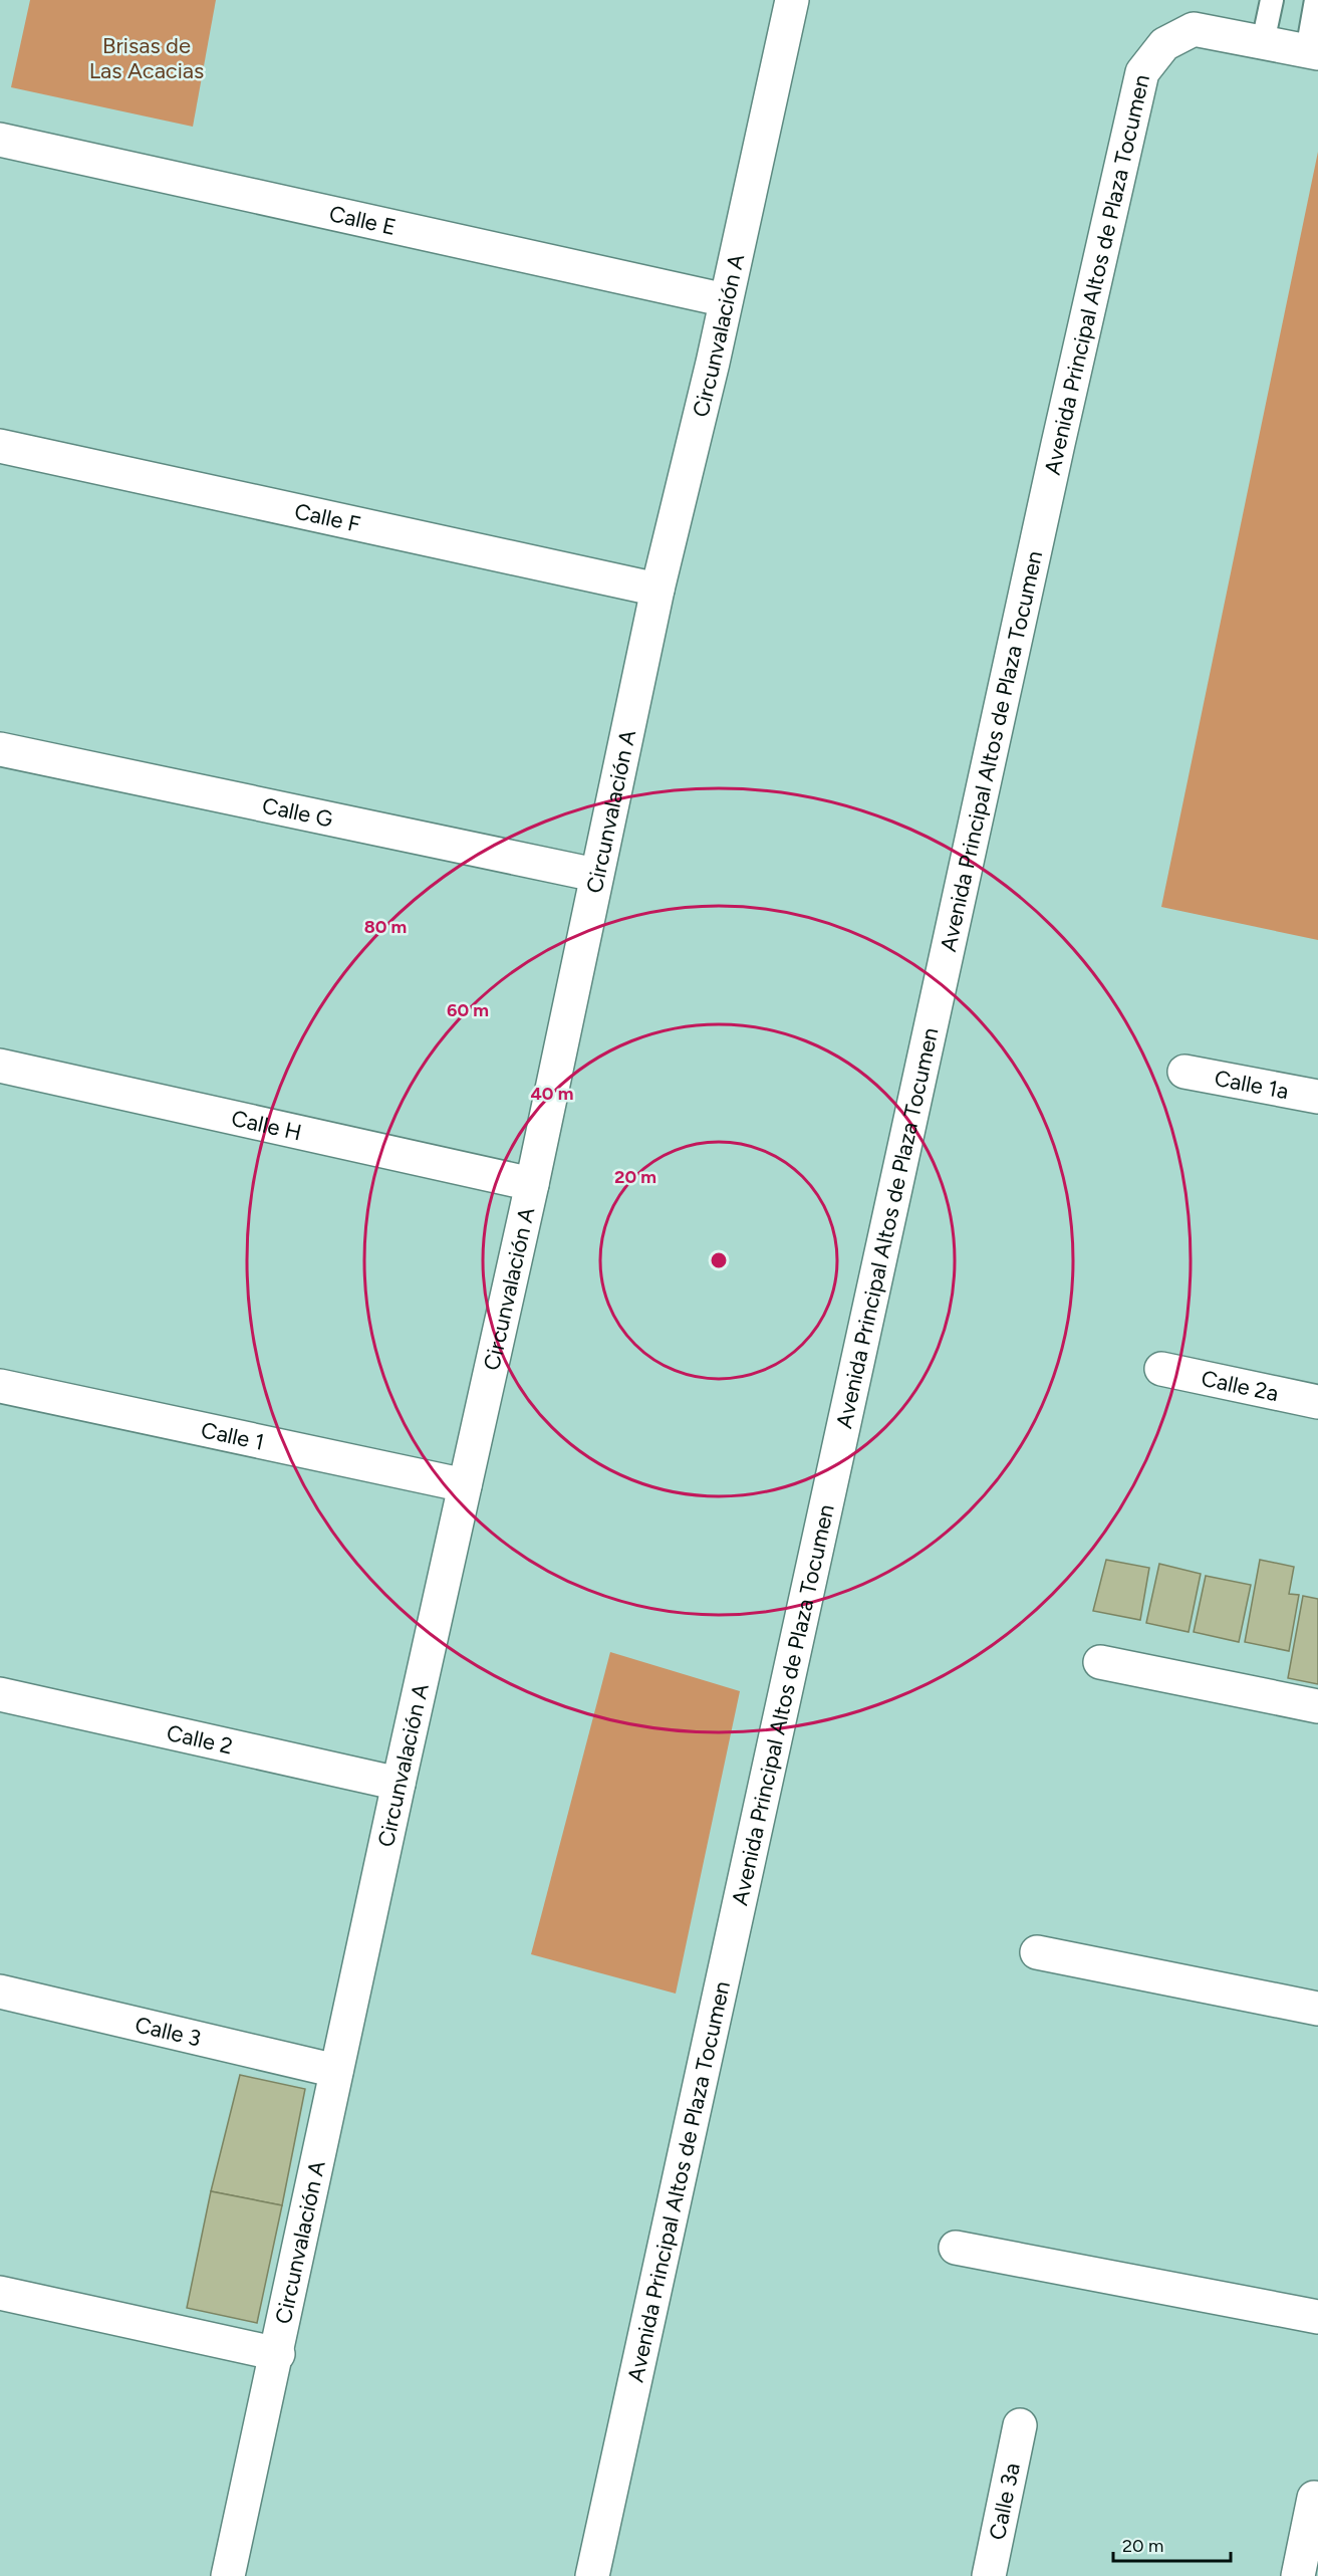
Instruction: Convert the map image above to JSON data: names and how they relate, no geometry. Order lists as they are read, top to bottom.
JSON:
{
  "streets": {
    "street": [
      "Calle E",
      "Avenida Principal Altos de Plaza Tocumen",
      "Circunvalación A",
      "Calle F",
      "Calle G",
      "Calle 1a",
      "Calle H",
      "Calle 2a",
      "Calle 1",
      "Calle 2",
      "Calle 3",
      "Calle 3a"
    ]
  },
  "crossings": [
    ["Calle E", "Circunvalación A"],
    ["Circunvalación A", "Calle F"],
    ["Circunvalación A", "Calle G"],
    ["Circunvalación A", "Calle H"],
    ["Circunvalación A", "Calle 1"],
    ["Circunvalación A", "Calle 2"],
    ["Circunvalación A", "Calle 3"]
  ],
  "parks": ["Brisas de Las Acacias"],
  "scale_bar": "20 m",
  "rings": [
    "80 m",
    "60 m",
    "40 m",
    "20 m"
  ]
}
